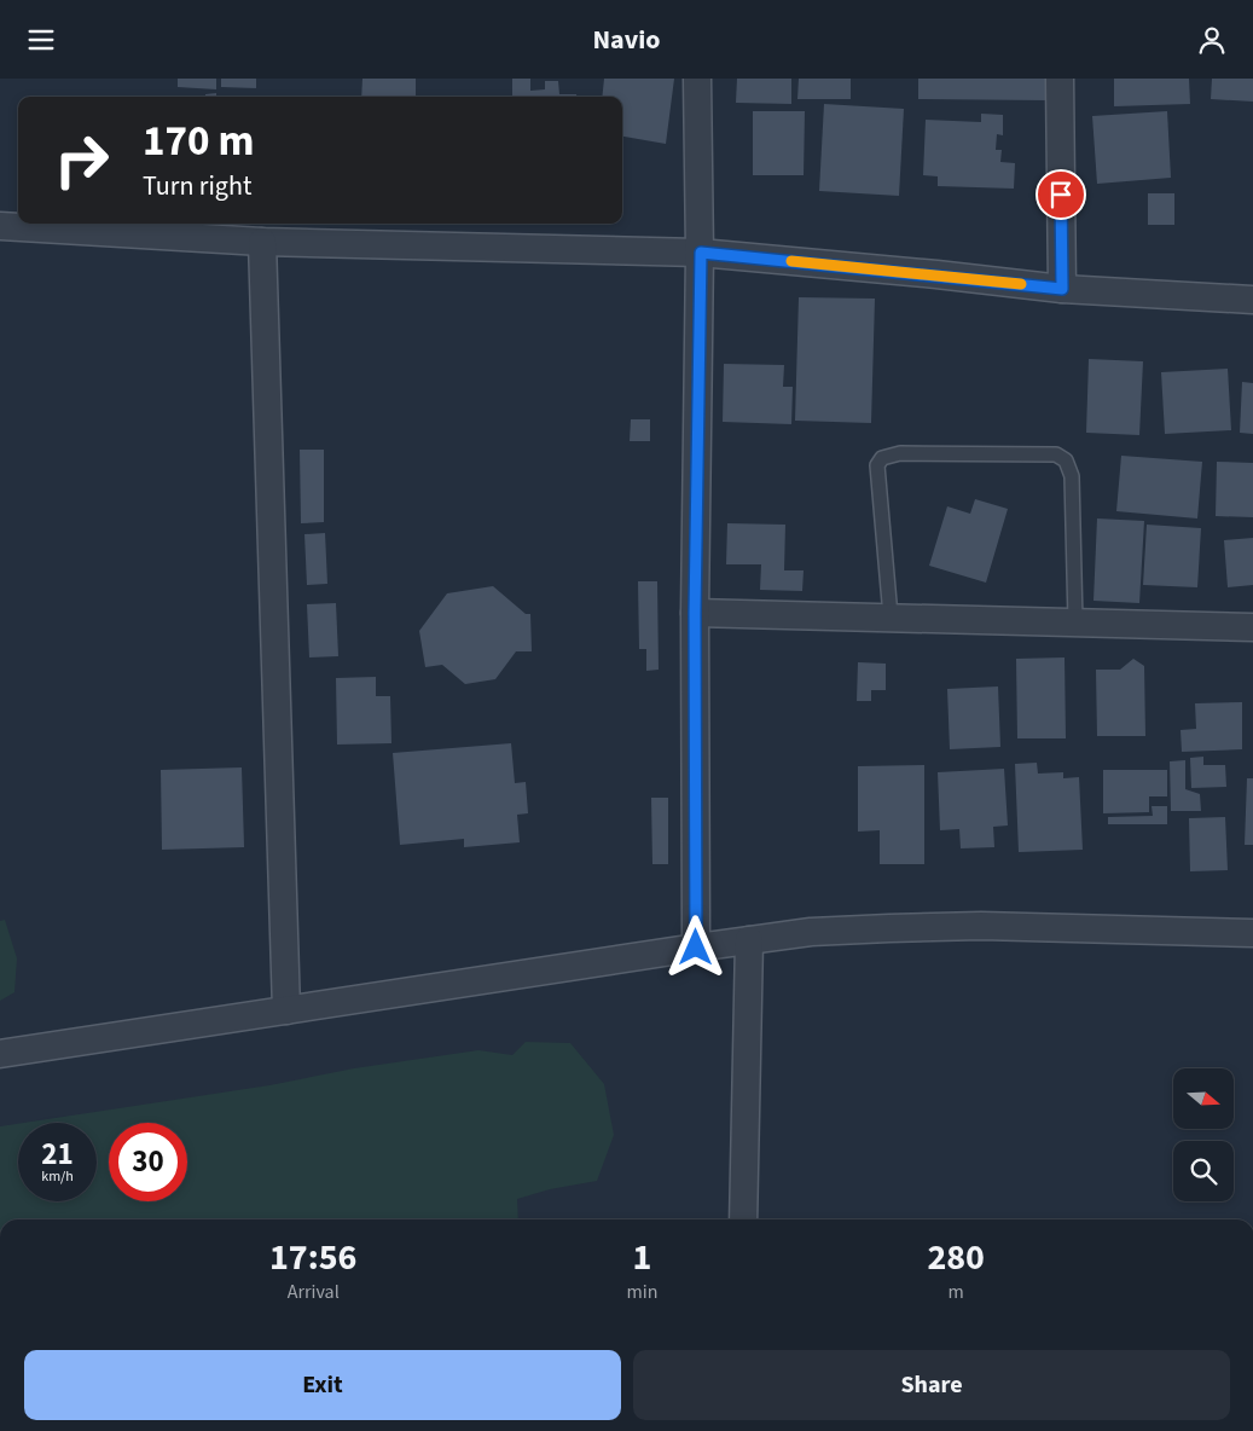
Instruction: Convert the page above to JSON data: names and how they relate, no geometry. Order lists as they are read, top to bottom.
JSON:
{
  "north": "right",
  "page": {
    "header": "Navio",
    "turn": ["170 m", "Turn right"],
    "speed": "21 km/h",
    "limit": "30",
    "eta": [
      "17:56",
      "Arrival",
      "1",
      "min",
      "280",
      "m"
    ],
    "buttons": ["Exit", "Share"]
  }
}
